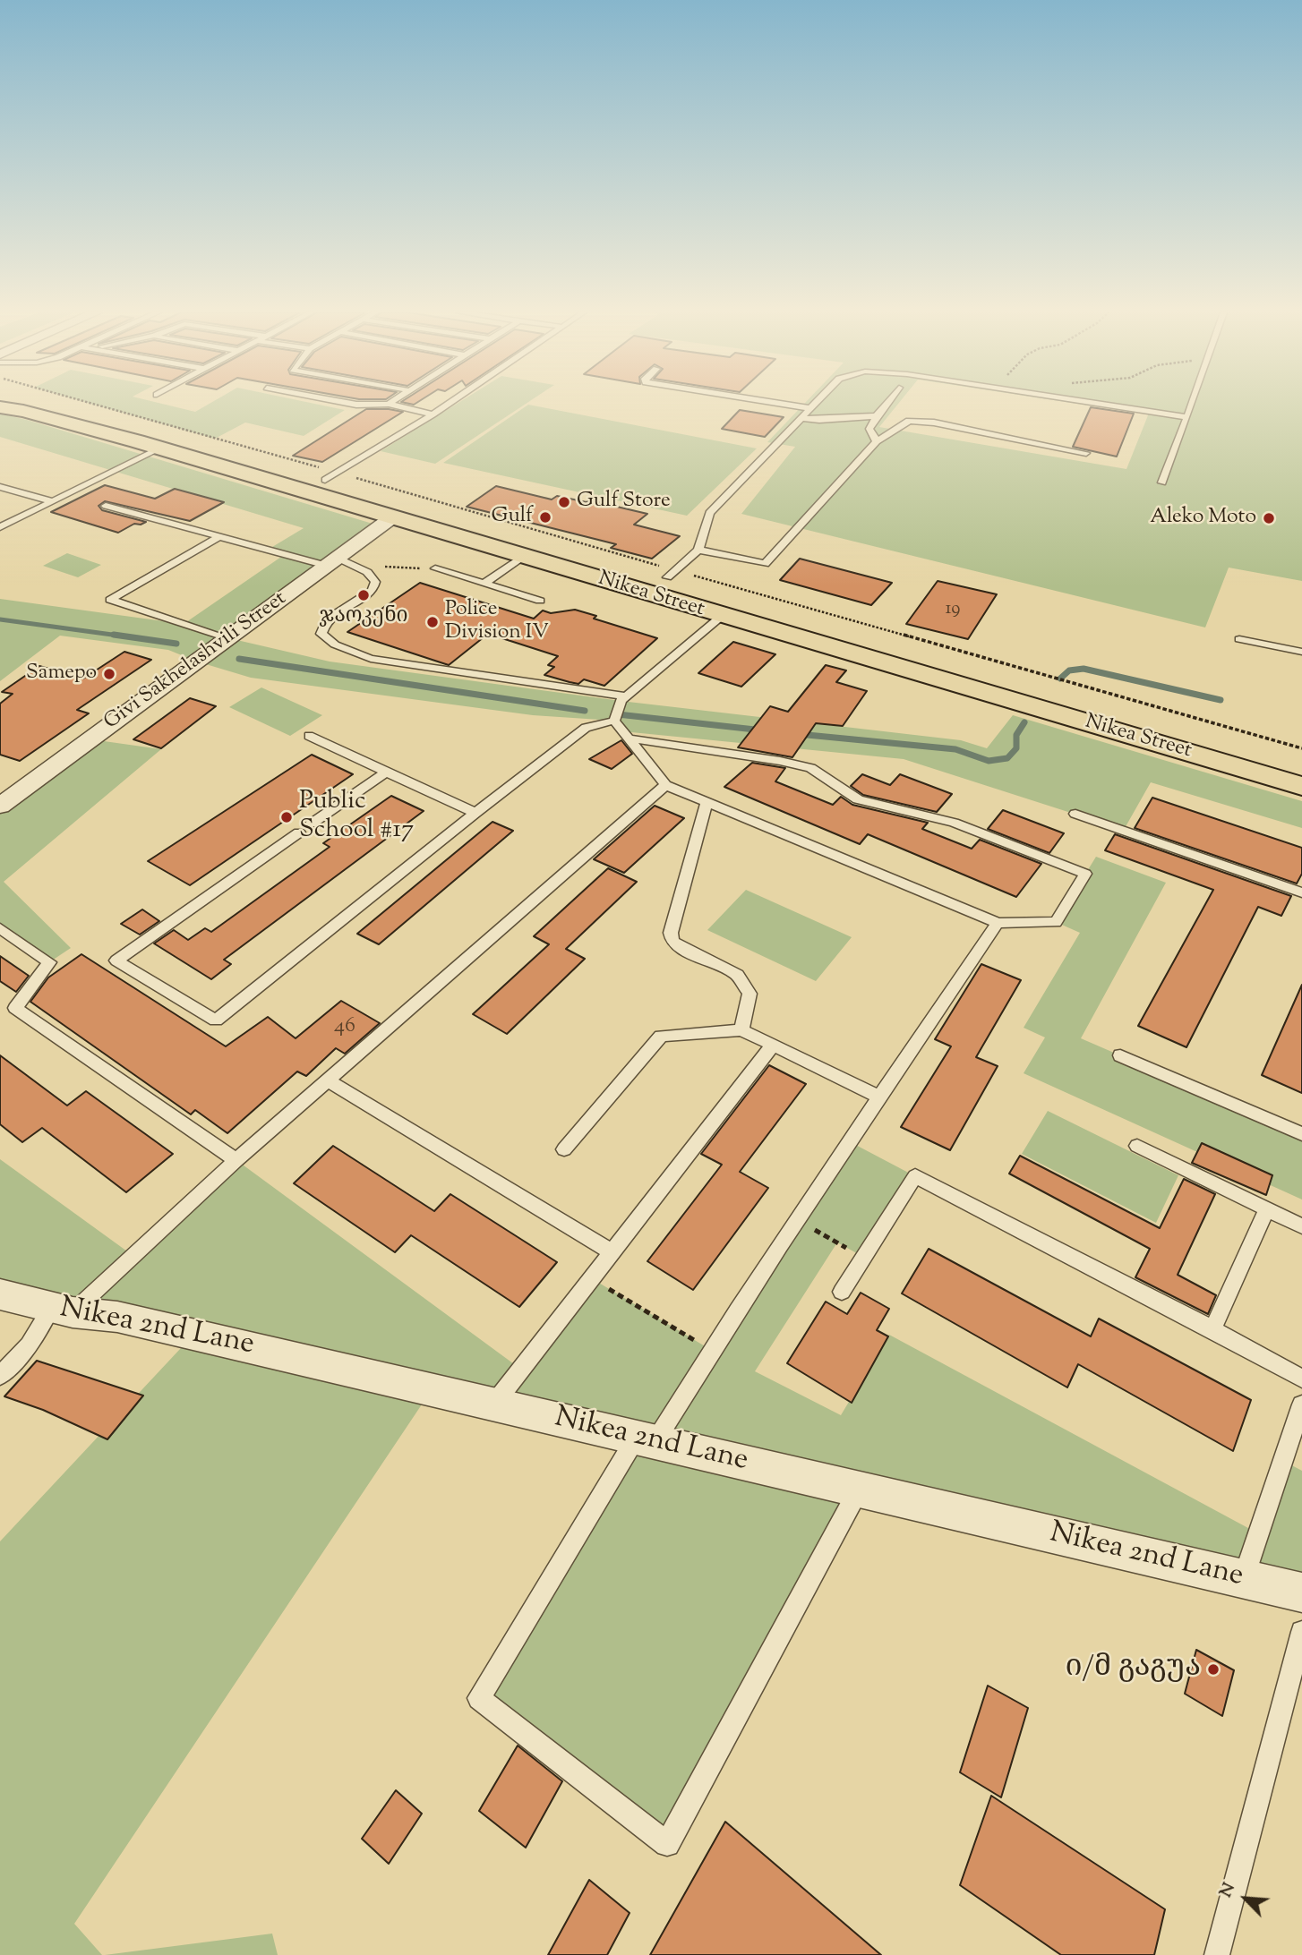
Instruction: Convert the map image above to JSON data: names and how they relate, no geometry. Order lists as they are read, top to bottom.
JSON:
{
  "streets": {
    "main road": ["Nikea Street"],
    "street": ["Givi Sakhelashvili Street", "Nikea 2nd Lane"]
  },
  "crossings": [
    ["Nikea Street", "Givi Sakhelashvili Street"]
  ],
  "places": [
    "Gulf Store",
    "Gulf",
    "Aleko Moto",
    "ჯაოკენი",
    "Police Division IV",
    "Samepo",
    "Public School #17",
    "ი/მ გაგუა"
  ],
  "house_numbers": ["19", "46"],
  "north": "top left"
}
